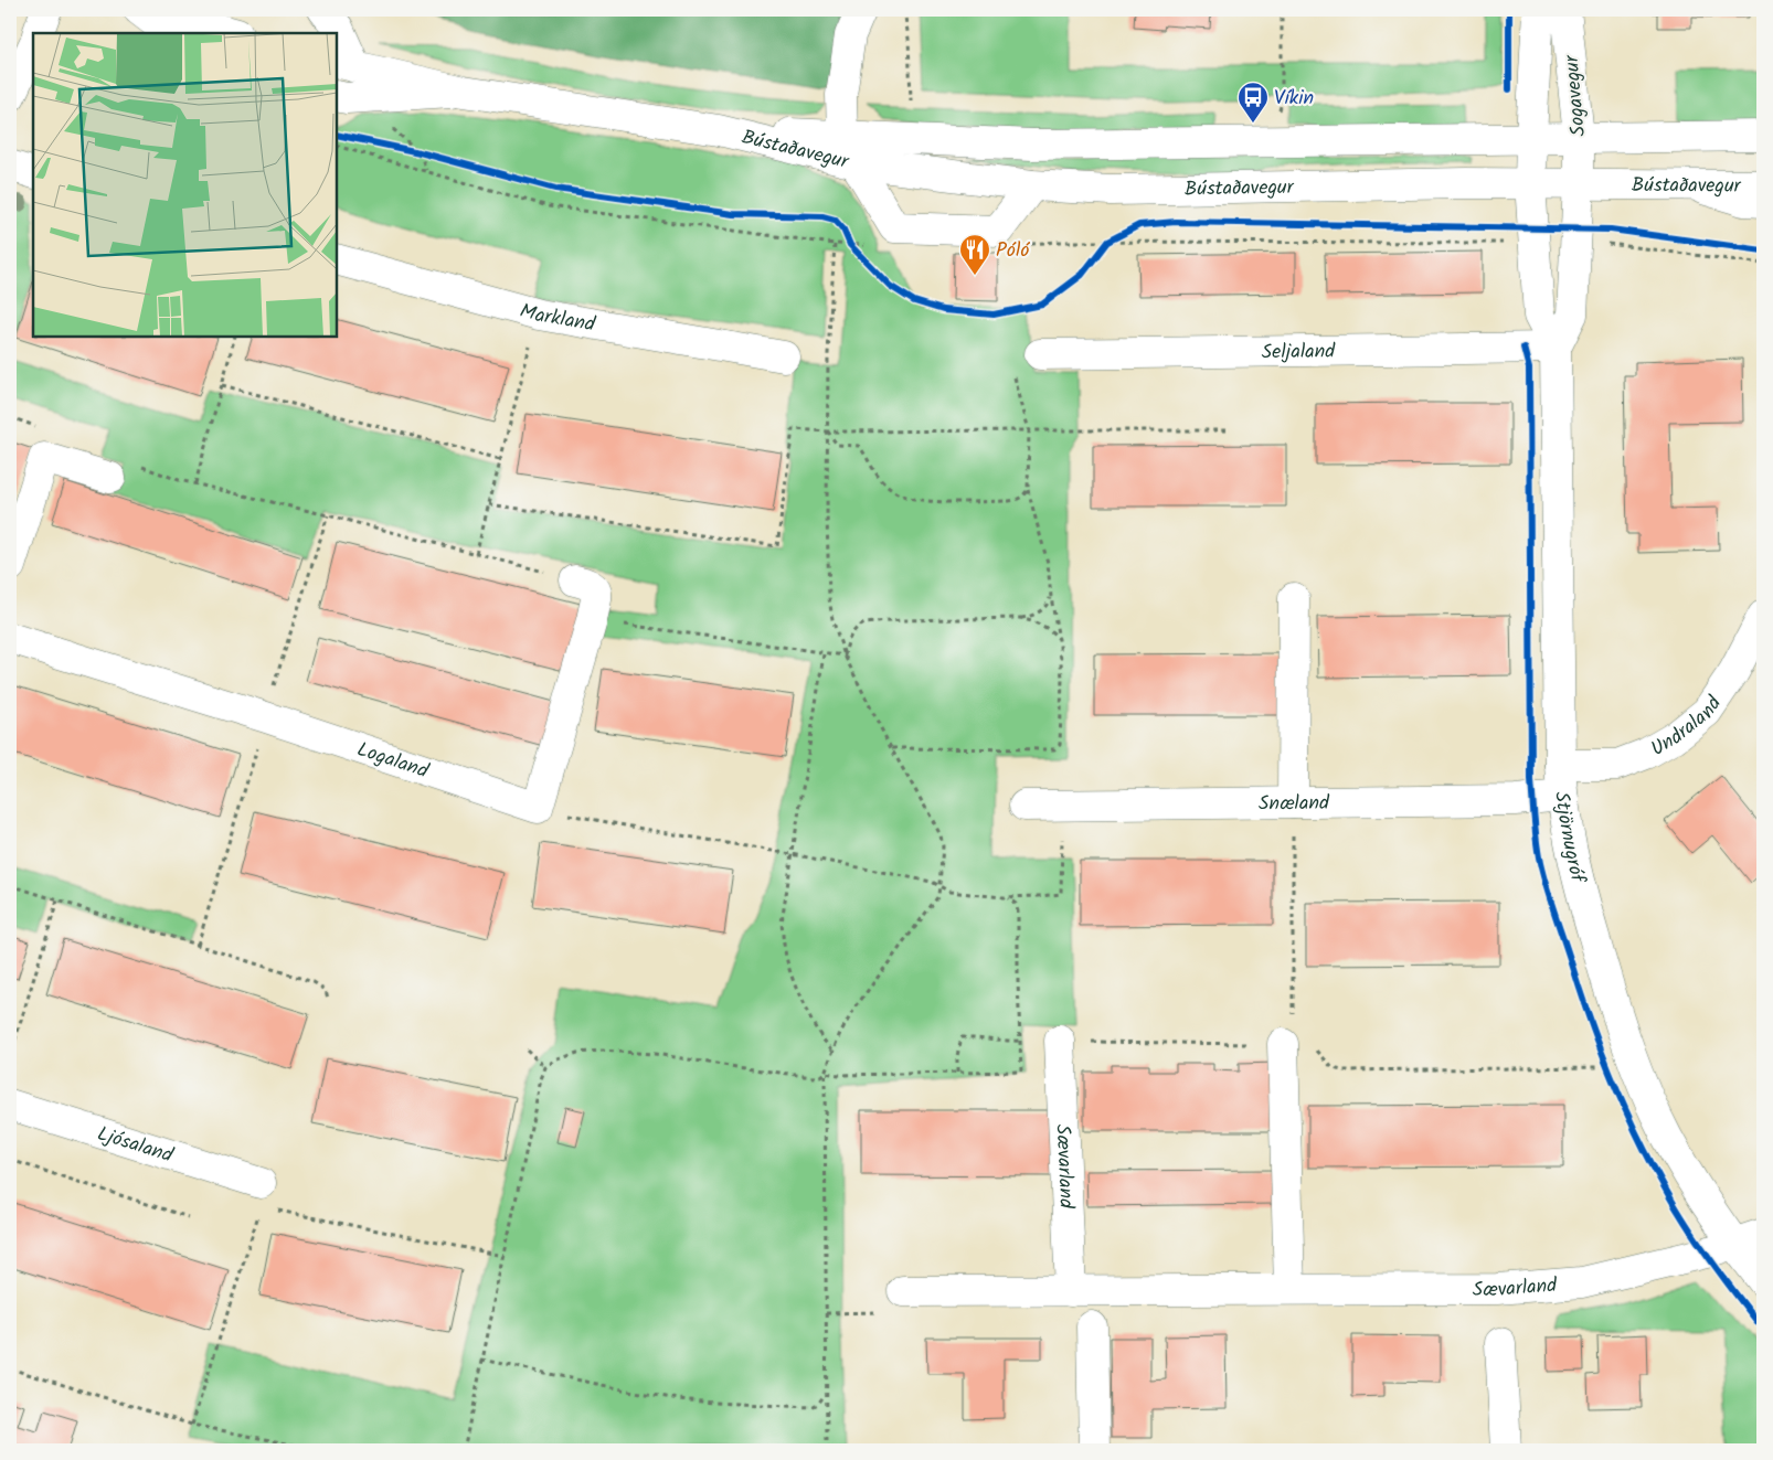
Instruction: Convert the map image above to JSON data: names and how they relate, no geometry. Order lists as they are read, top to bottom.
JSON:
{
  "streets": {
    "street": [
      "Sogavegur",
      "Bústaðavegur",
      "Markland",
      "Seljaland",
      "Undraland",
      "Logaland",
      "Snæland",
      "Stjörnugróf",
      "Ljósaland",
      "Sævarland"
    ]
  },
  "crossings": [
    ["Sogavegur", "Bústaðavegur"],
    ["Sogavegur", "Stjörnugróf"],
    ["Bústaðavegur", "Stjörnugróf"],
    ["Seljaland", "Stjörnugróf"],
    ["Undraland", "Stjörnugróf"],
    ["Snæland", "Stjörnugróf"],
    ["Stjörnugróf", "Sævarland"]
  ],
  "places": {
    "bus stop": ["Víkin"],
    "restaurant": ["Póló"]
  }
}
